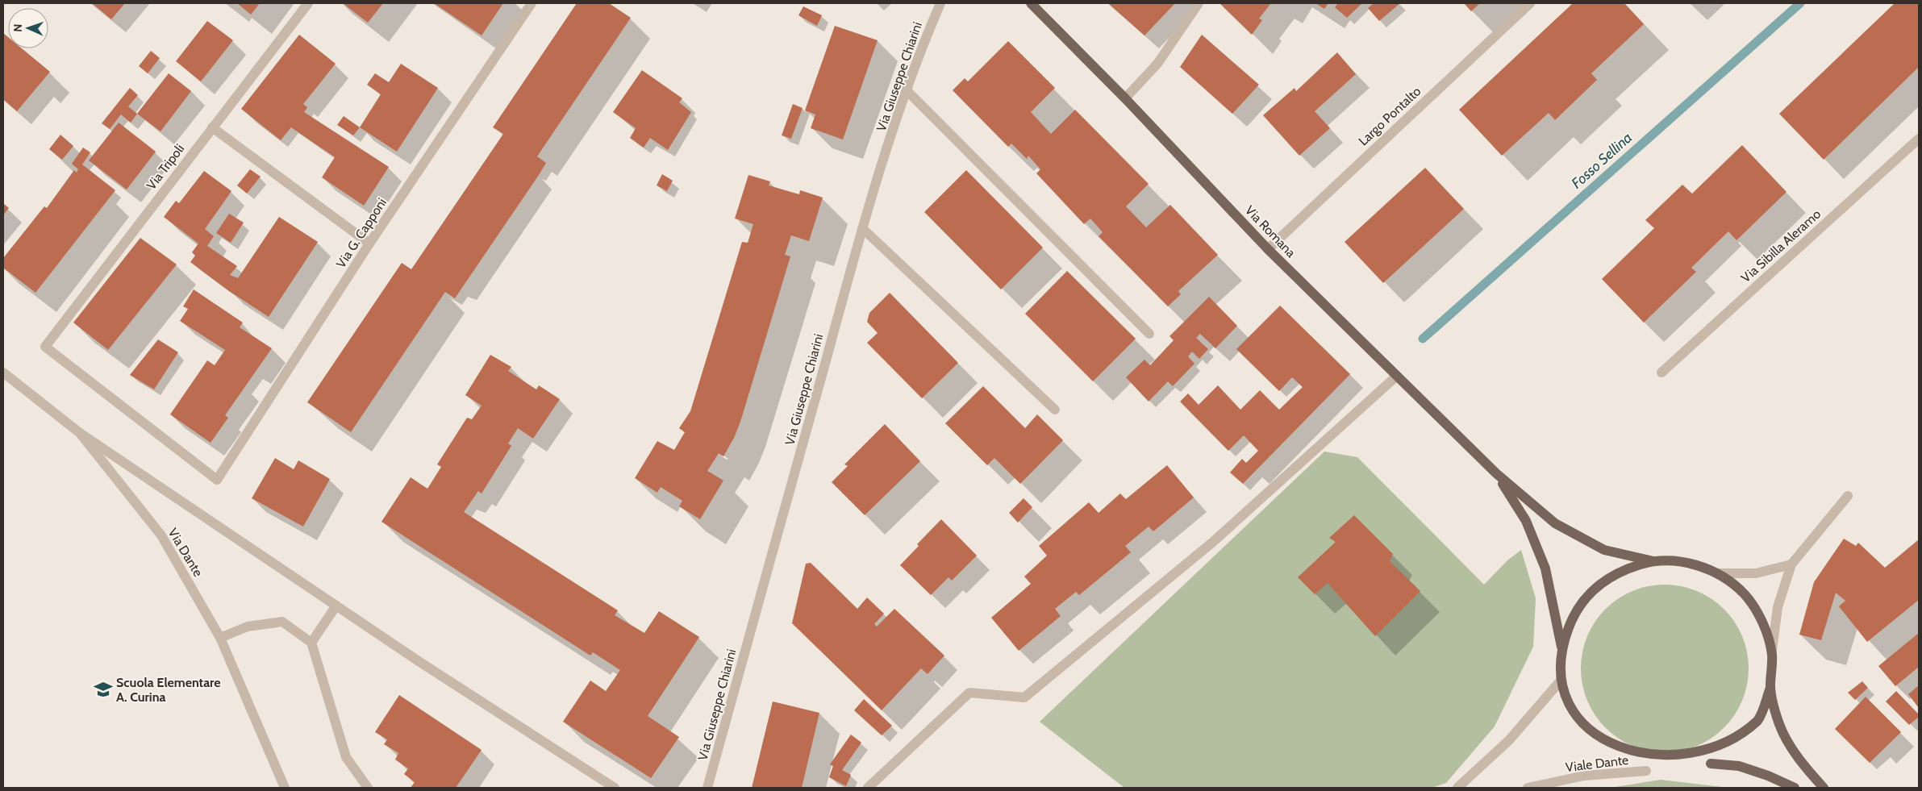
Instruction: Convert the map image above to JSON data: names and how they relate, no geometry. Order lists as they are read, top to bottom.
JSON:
{
  "streets": {
    "main road": ["Via Romana"],
    "street": [
      "Via Giuseppe Chiarini",
      "Largo Pontalto",
      "Via Tripoli",
      "Via G. Capponi",
      "Via Sibilla Aleramo",
      "Via Dante",
      "Viale Dante"
    ]
  },
  "crossings": [
    ["Largo Pontalto", "Via Romana"],
    ["Via Tripoli", "Via G. Capponi"]
  ],
  "water": ["Fosso Sellina"],
  "places": {
    "school or university": ["Scuola Elementare A. Curina"]
  },
  "north": "left"
}
